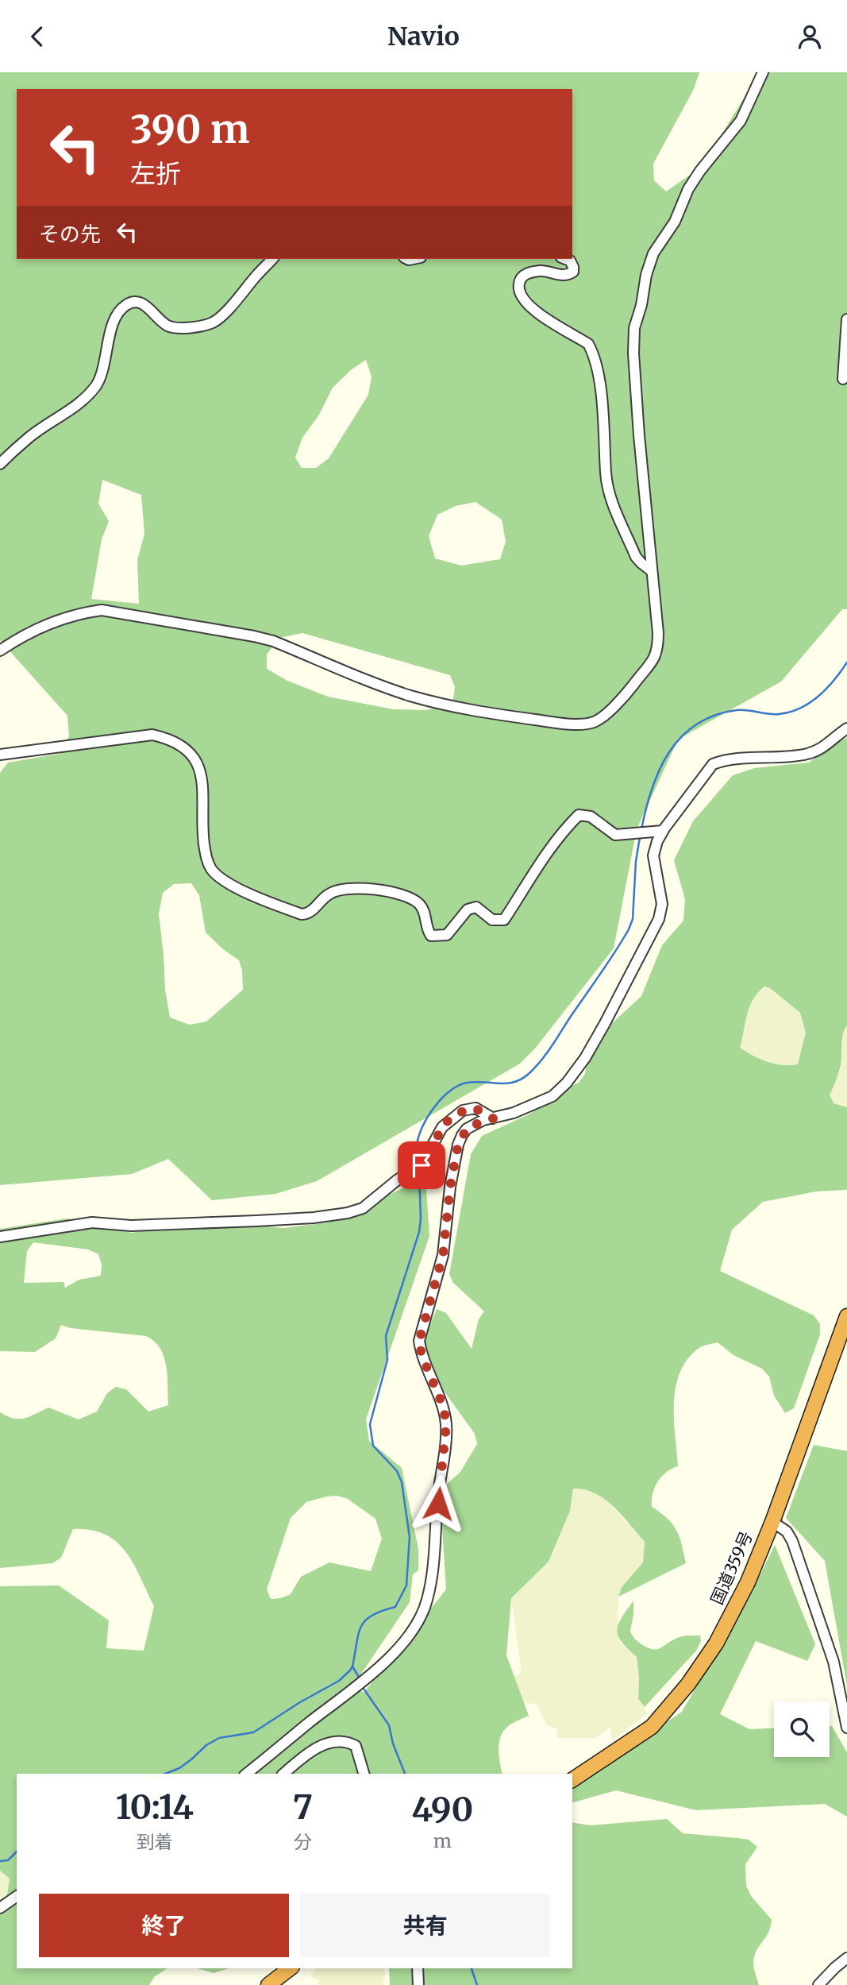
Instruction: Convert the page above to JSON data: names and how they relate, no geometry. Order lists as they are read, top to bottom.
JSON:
{
  "streets": {
    "highway": ["国道359号"]
  },
  "page": {
    "header": "Navio",
    "turn": ["390 m", "左折"],
    "then": "その先",
    "eta": [
      "10:14",
      "到着",
      "7",
      "分",
      "490",
      "m"
    ],
    "buttons": ["終了", "共有"]
  }
}
